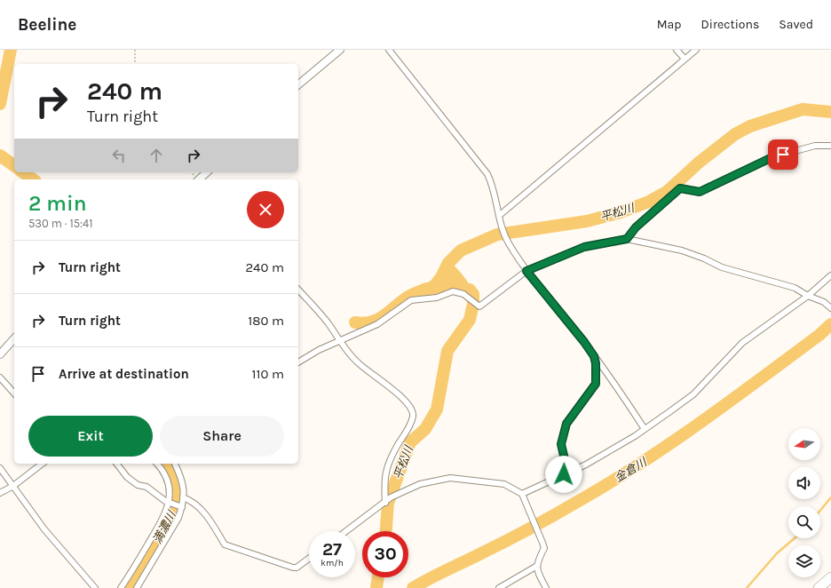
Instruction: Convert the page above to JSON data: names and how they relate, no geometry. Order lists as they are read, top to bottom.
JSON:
{
  "water": ["平松川", "金倉川", "満濃川"],
  "north": "left",
  "page": {
    "header": "Beeline",
    "nav": ["Map", "Directions", "Saved"],
    "turn": ["240 m", "Turn right"],
    "heading": ["2 min", "530 m · 15:41"],
    "list": [
      {
        "name": "Turn right",
        "value": "240 m"
      },
      {
        "name": "Turn right",
        "value": "180 m"
      },
      {
        "name": "Arrive at destination",
        "value": "110 m"
      }
    ],
    "buttons": ["Exit", "Share"],
    "speed": "27 km/h",
    "limit": "30"
  }
}
